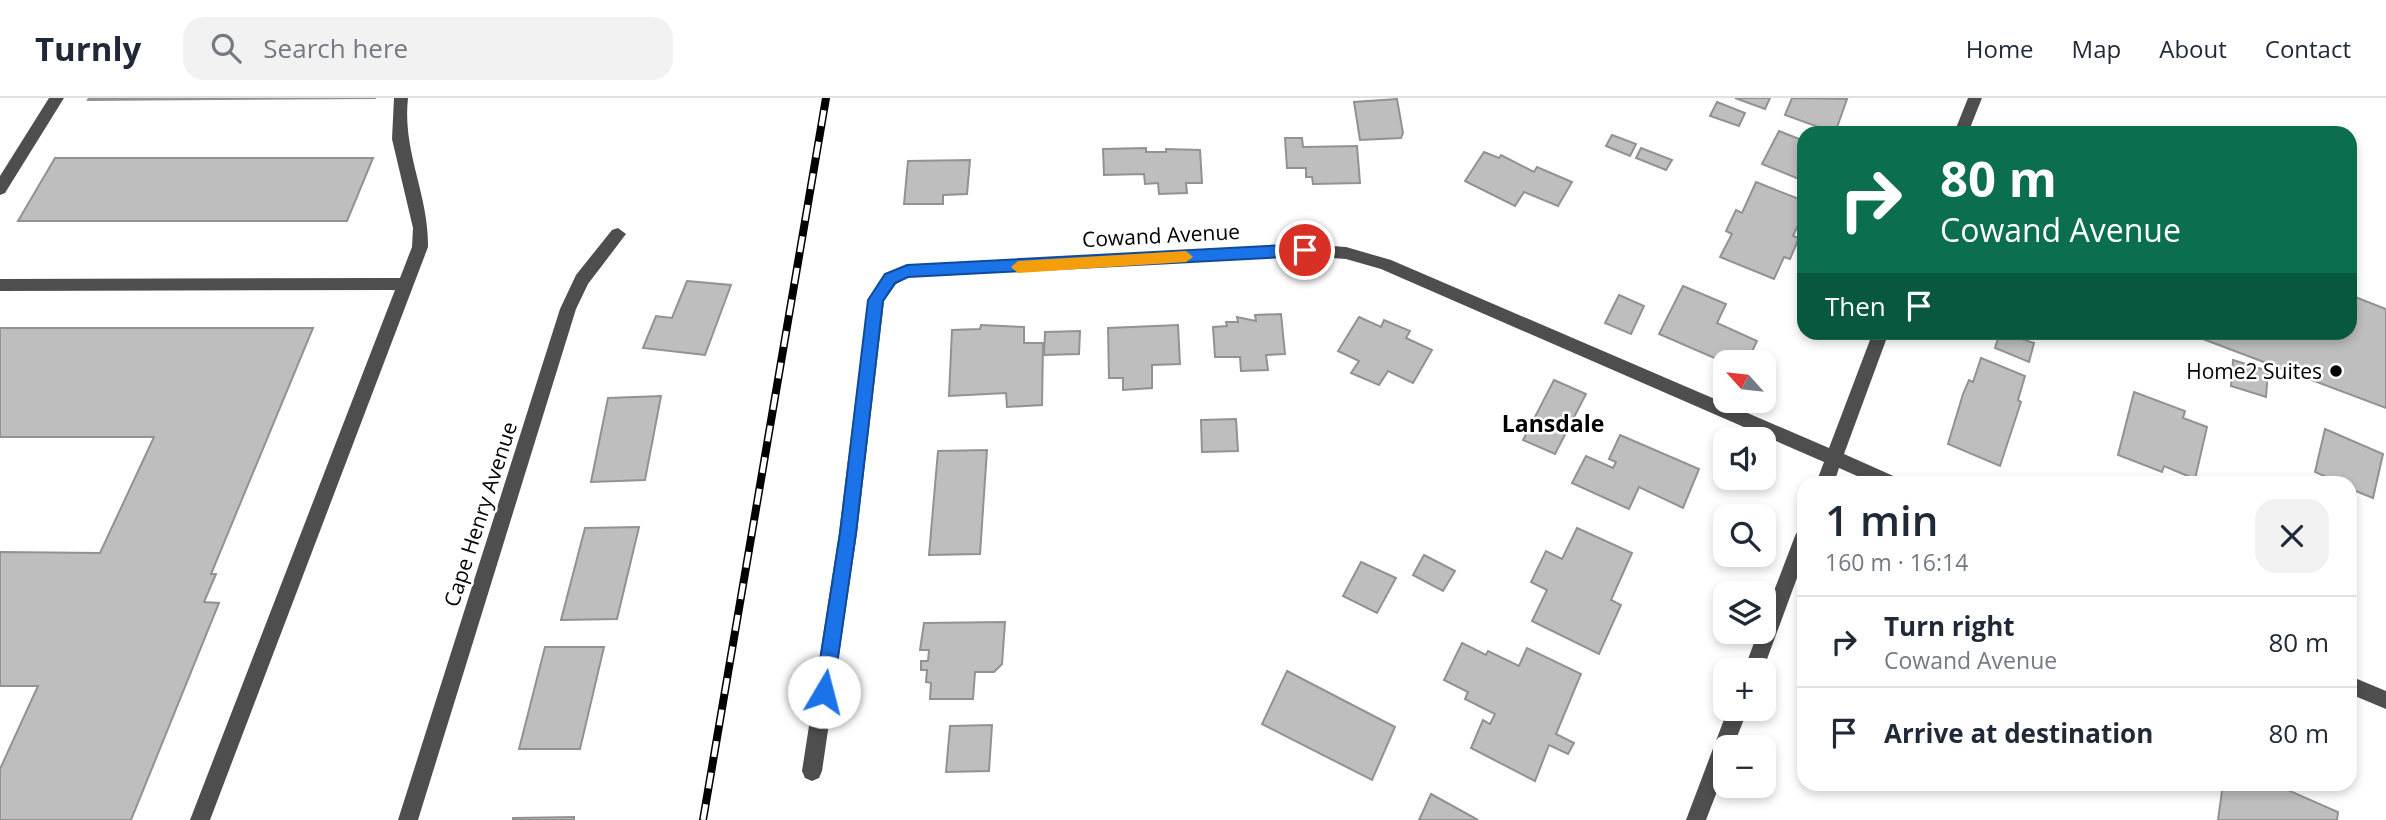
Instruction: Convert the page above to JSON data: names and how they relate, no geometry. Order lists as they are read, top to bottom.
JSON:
{
  "streets": {
    "street": ["Cowand Avenue", "Cape Henry Avenue"]
  },
  "districts": ["Lansdale"],
  "places": ["Home2 Suites"],
  "north": "top left",
  "page": {
    "header": "Turnly",
    "search": "Search here",
    "nav": [
      "Home",
      "Map",
      "About",
      "Contact"
    ],
    "turn": ["80 m", "Cowand Avenue"],
    "then": "Then",
    "map_buttons": ["+", "−"],
    "heading": ["1 min", "160 m · 16:14"],
    "list": [
      {
        "name": "Turn right",
        "note": "Cowand Avenue",
        "value": "80 m"
      },
      {
        "name": "Arrive at destination",
        "value": "80 m"
      }
    ]
  }
}
